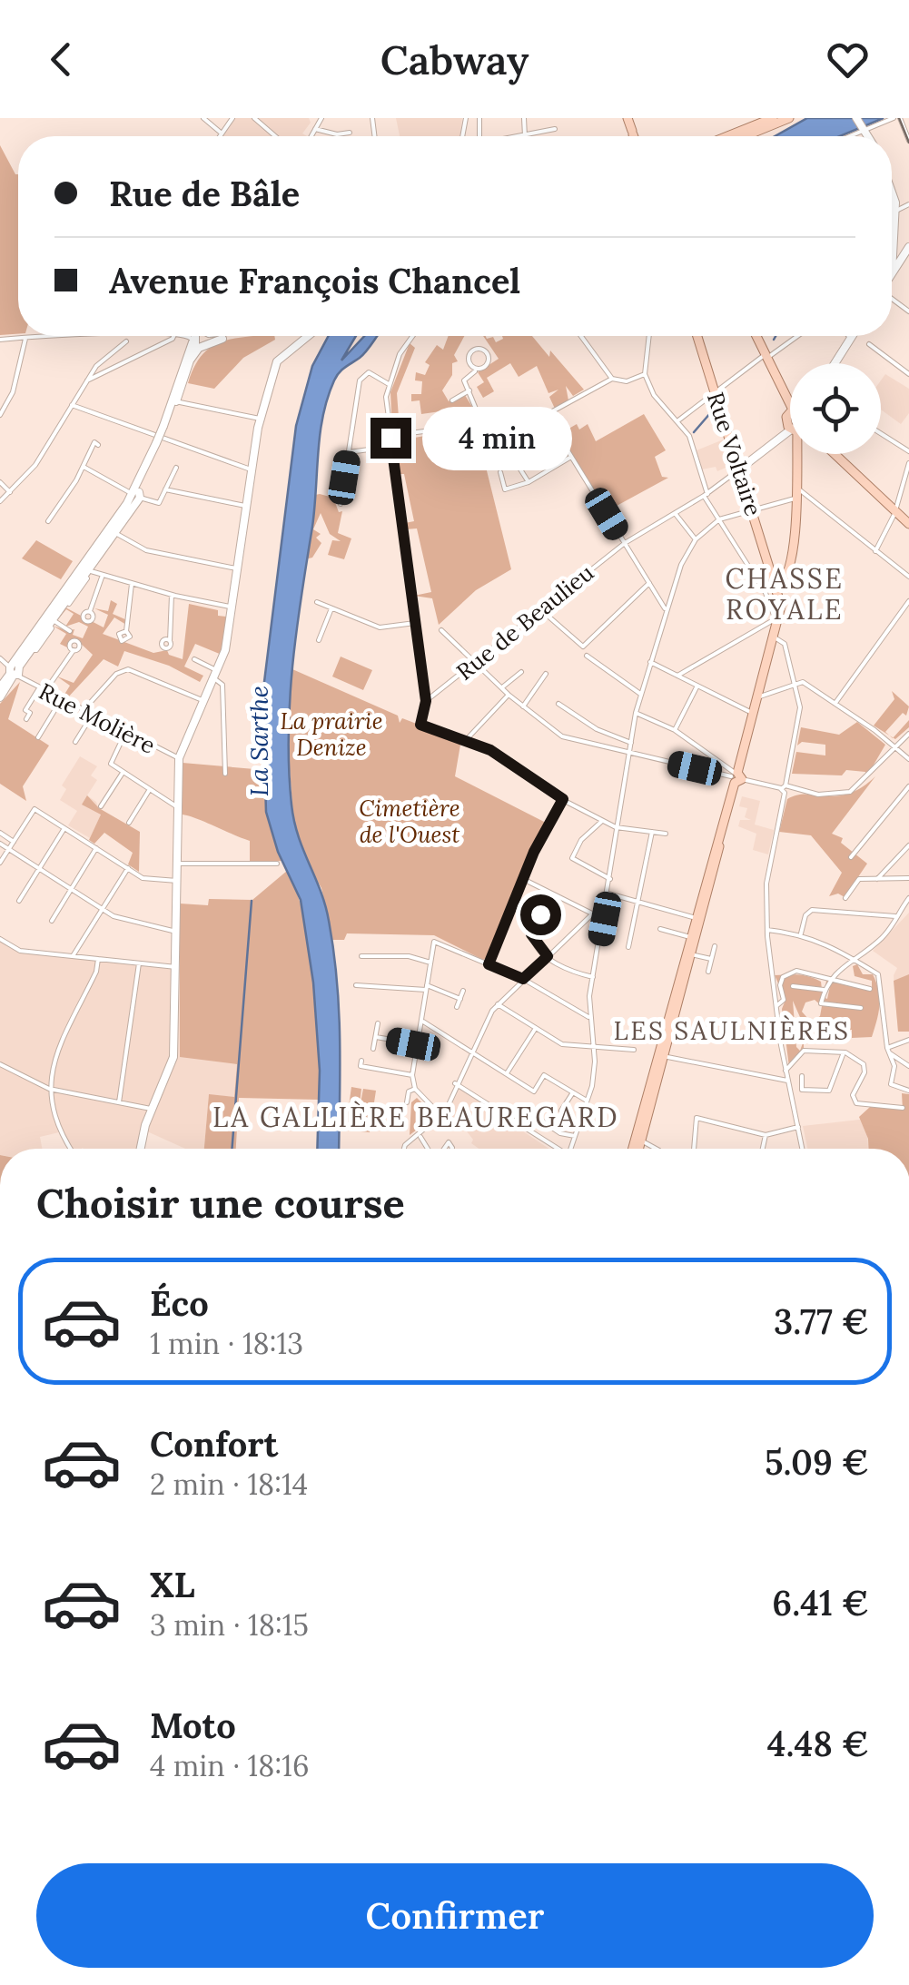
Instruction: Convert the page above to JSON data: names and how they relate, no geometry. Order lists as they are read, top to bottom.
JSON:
{
  "streets": {
    "main road": ["Rue Voltaire"],
    "street": ["Rue de Beaulieu", "Rue Molière"]
  },
  "crossings": [
    ["Rue Voltaire", "Rue de Beaulieu"]
  ],
  "districts": ["CHASSE ROYALE", "LES SAULNIÈRES", "LA GALLIÈRE BEAUREGARD"],
  "water": ["La Sarthe"],
  "parks": ["La prairie Denize", "Cimetière de l'Ouest"],
  "page": {
    "header": "Cabway",
    "banner": ["Rue de Bâle", "Avenue François Chancel"],
    "bubble": "4 min",
    "heading": "Choisir une course",
    "list": [
      {
        "name": "Éco",
        "note": "1 min · 18:13",
        "value": "3.77 €"
      },
      {
        "name": "Confort",
        "note": "2 min · 18:14",
        "value": "5.09 €"
      },
      {
        "name": "XL",
        "note": "3 min · 18:15",
        "value": "6.41 €"
      },
      {
        "name": "Moto",
        "note": "4 min · 18:16",
        "value": "4.48 €"
      }
    ],
    "buttons": "Confirmer"
  }
}
